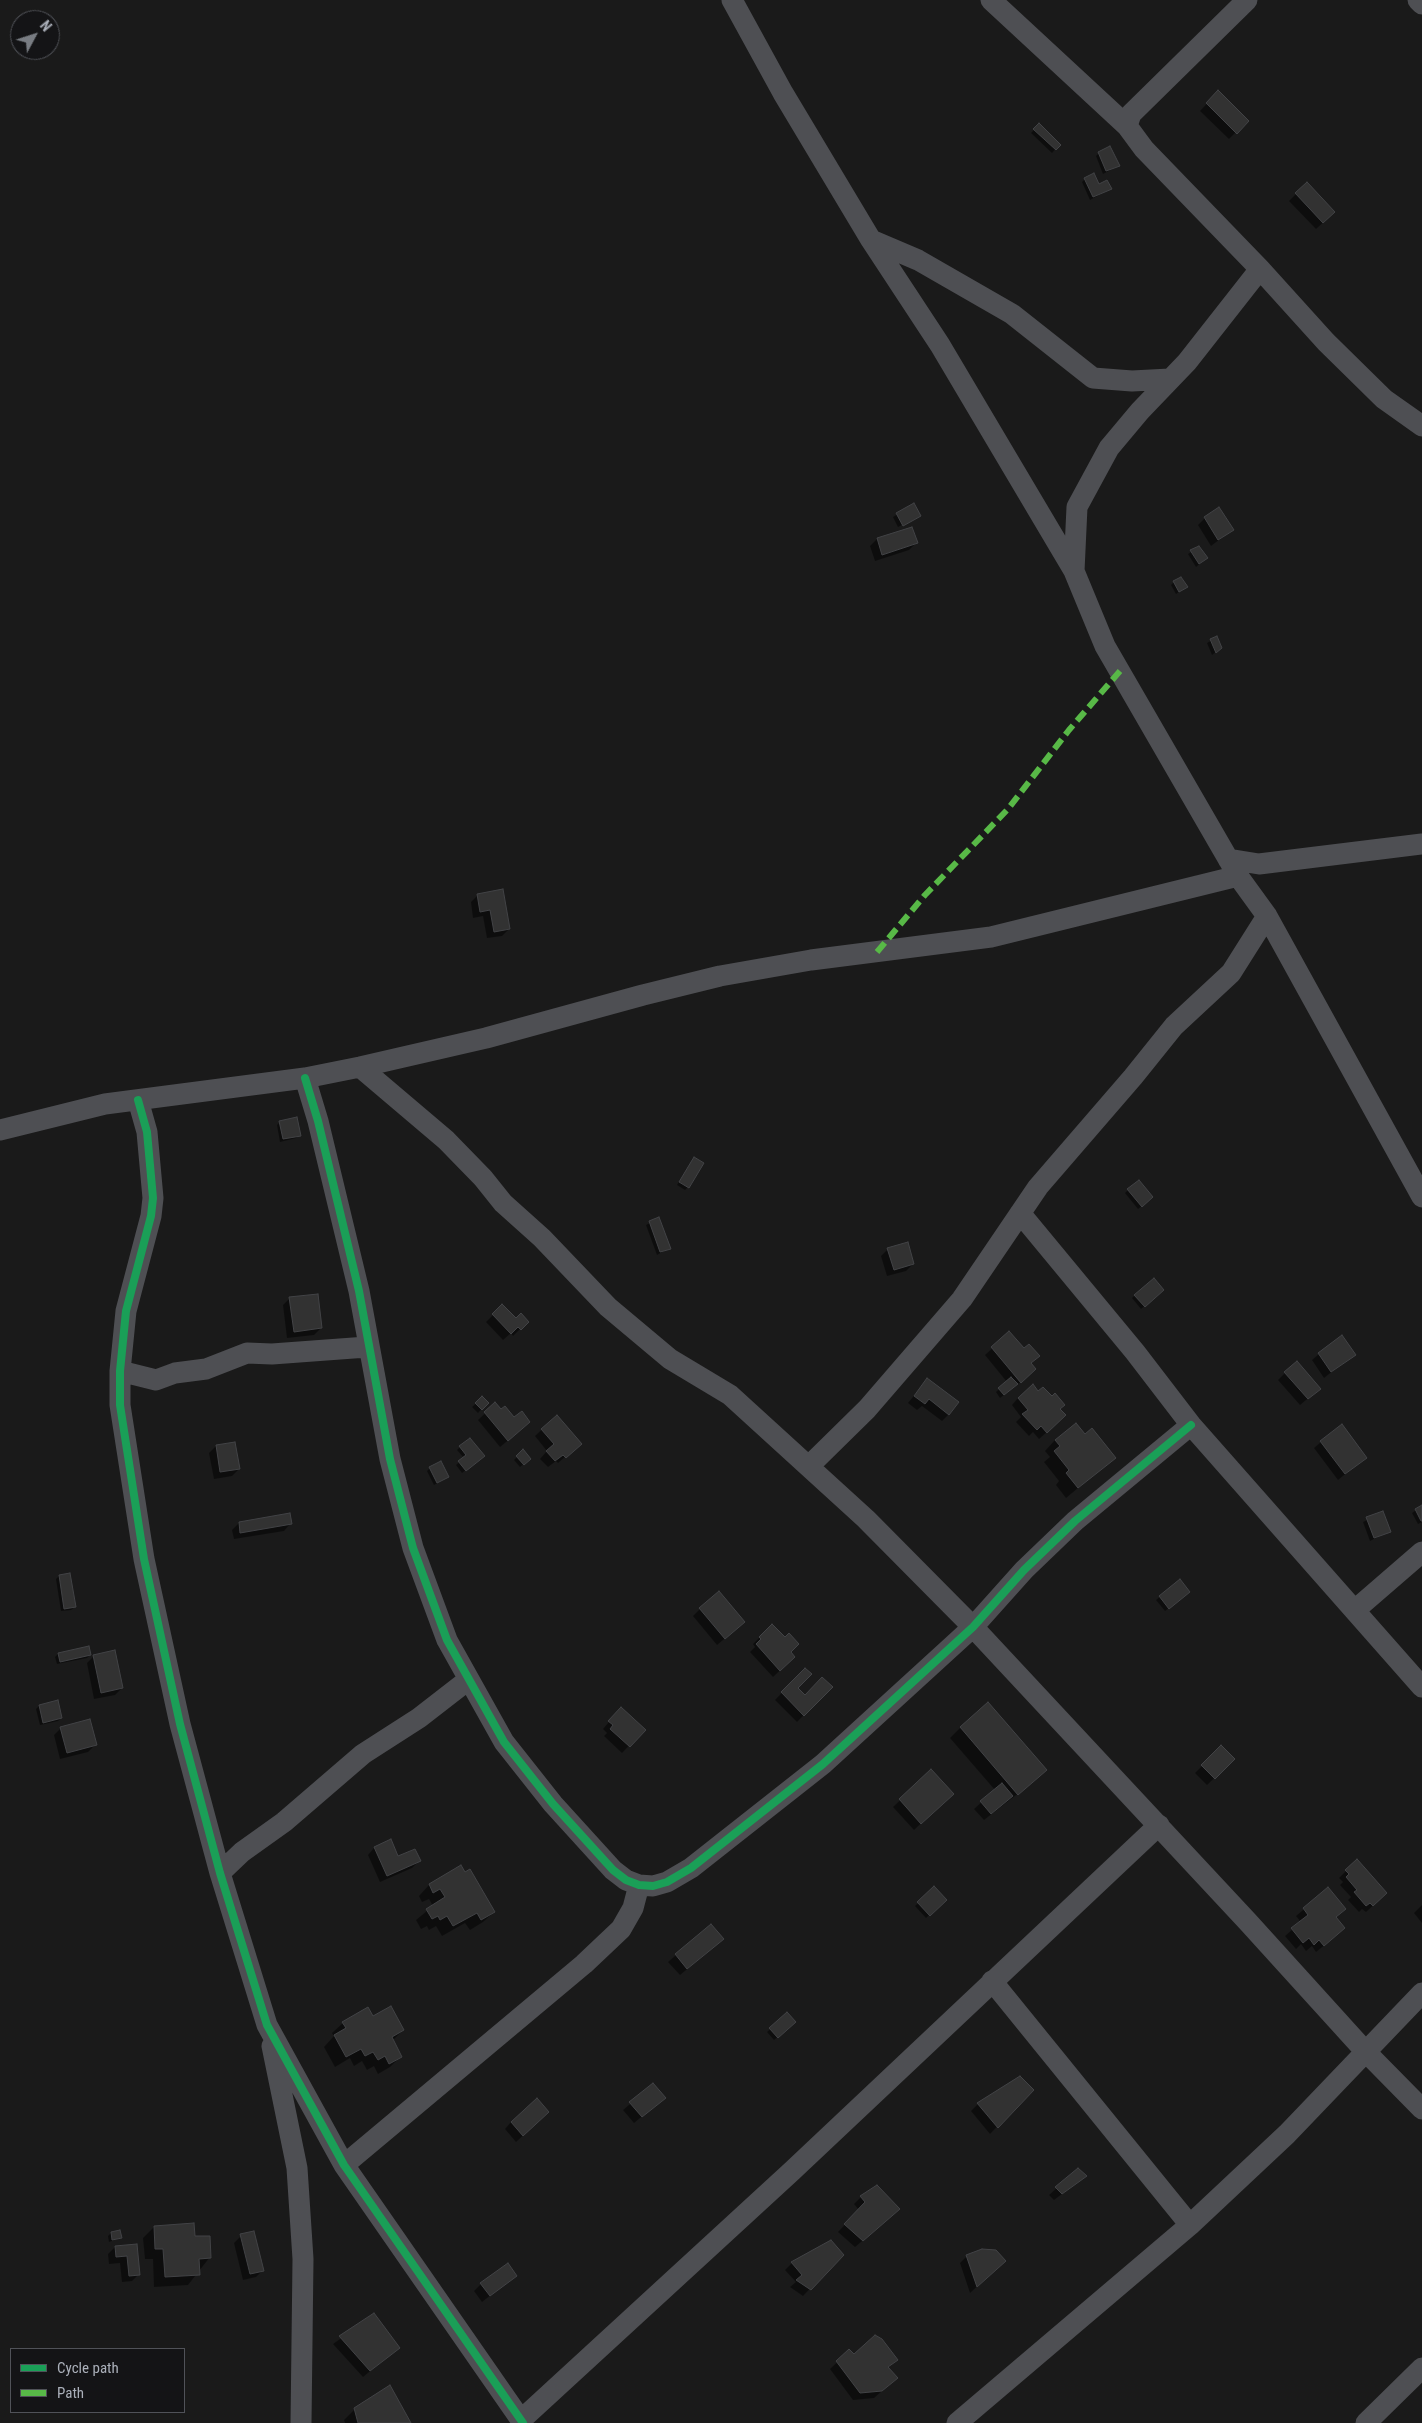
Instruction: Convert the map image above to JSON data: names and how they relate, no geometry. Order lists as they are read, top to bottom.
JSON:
{
  "legend": ["Cycle path", "Path"],
  "north": "top right"
}
